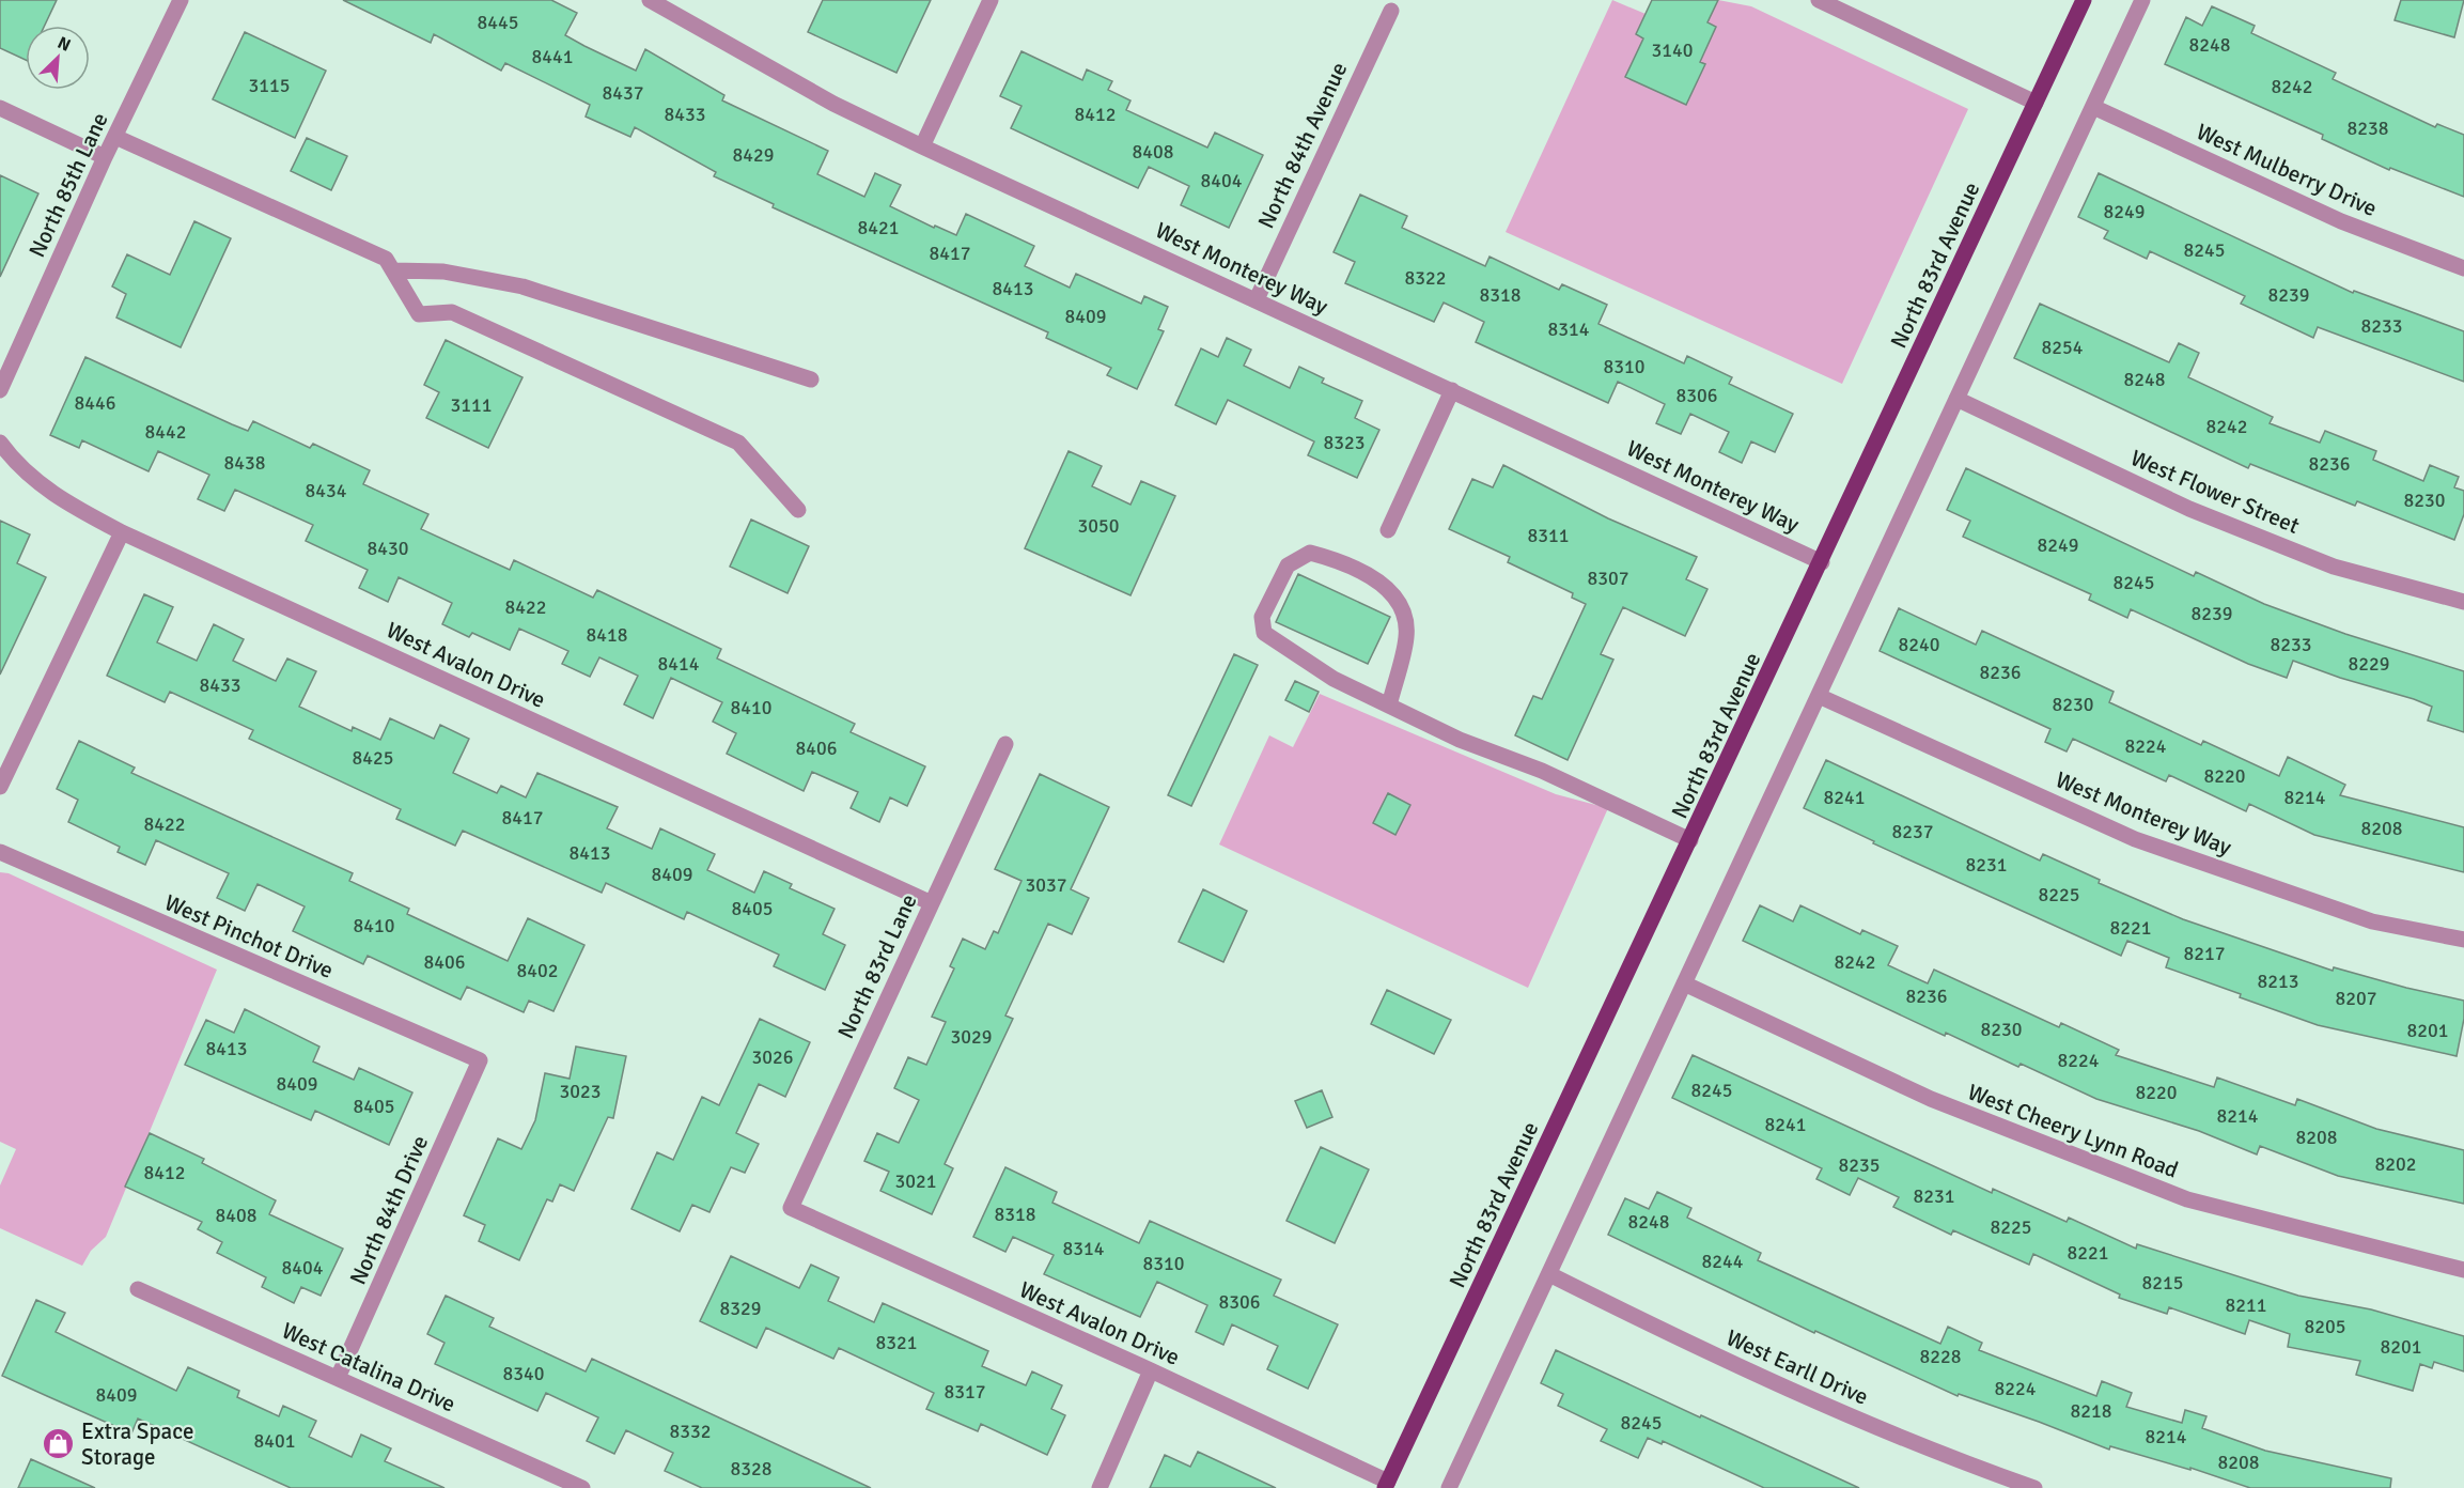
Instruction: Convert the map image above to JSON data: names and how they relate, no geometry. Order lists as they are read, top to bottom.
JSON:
{
  "streets": {
    "main road": ["North 83rd Avenue"],
    "street": [
      "North 84th Avenue",
      "West Mulberry Drive",
      "North 85th Lane",
      "West Monterey Way",
      "West Flower Street",
      "West Avalon Drive",
      "West Pinchot Drive",
      "North 83rd Lane",
      "West Cheery Lynn Road",
      "North 84th Drive",
      "West Catalina Drive",
      "West Earll Drive"
    ]
  },
  "crossings": [
    ["North 84th Avenue", "West Monterey Way"],
    ["North 83rd Avenue", "West Monterey Way"],
    ["North 83rd Avenue", "West Avalon Drive"],
    ["West Avalon Drive", "North 83rd Lane"],
    ["West Pinchot Drive", "North 84th Drive"],
    ["North 84th Drive", "West Catalina Drive"]
  ],
  "places": {
    "shop": ["Extra Space Storage"]
  },
  "house_numbers": [
    "8445",
    "8248",
    "3140",
    "8441",
    "3115",
    "8242",
    "8437",
    "8433",
    "8412",
    "8238",
    "8408",
    "8429",
    "8404",
    "8249",
    "8421",
    "8245",
    "8417",
    "8322",
    "8413",
    "8318",
    "8239",
    "8409",
    "8233",
    "8314",
    "8254",
    "8310",
    "8248",
    "8306",
    "8446",
    "3111",
    "8242",
    "8442",
    "8323",
    "8438",
    "8236",
    "8434",
    "8230",
    "3050",
    "8311",
    "8249",
    "8430",
    "8307",
    "8245",
    "8422",
    "8239",
    "8418",
    "8240",
    "8233",
    "8414",
    "8229",
    "8236",
    "8433",
    "8230",
    "8410",
    "8224",
    "8406",
    "8425",
    "8220",
    "8241",
    "8214",
    "8417",
    "8422",
    "8208",
    "8237",
    "8413",
    "8231",
    "8409",
    "3037",
    "8225",
    "8405",
    "8410",
    "8221",
    "8217",
    "8406",
    "8242",
    "8402",
    "8213",
    "8236",
    "8207",
    "8230",
    "8201",
    "3029",
    "8413",
    "3026",
    "8224",
    "8409",
    "8245",
    "3023",
    "8220",
    "8405",
    "8214",
    "8241",
    "8208",
    "8202",
    "8235",
    "8412",
    "3021",
    "8231",
    "8318",
    "8408",
    "8248",
    "8225",
    "8314",
    "8221",
    "8244",
    "8310",
    "8404",
    "8215",
    "8306",
    "8211",
    "8329",
    "8205",
    "8321",
    "8201",
    "8228",
    "8340",
    "8224",
    "8317",
    "8409",
    "8218",
    "8245",
    "8332",
    "8214",
    "8401",
    "8208",
    "8328"
  ],
  "north": "top right"
}
